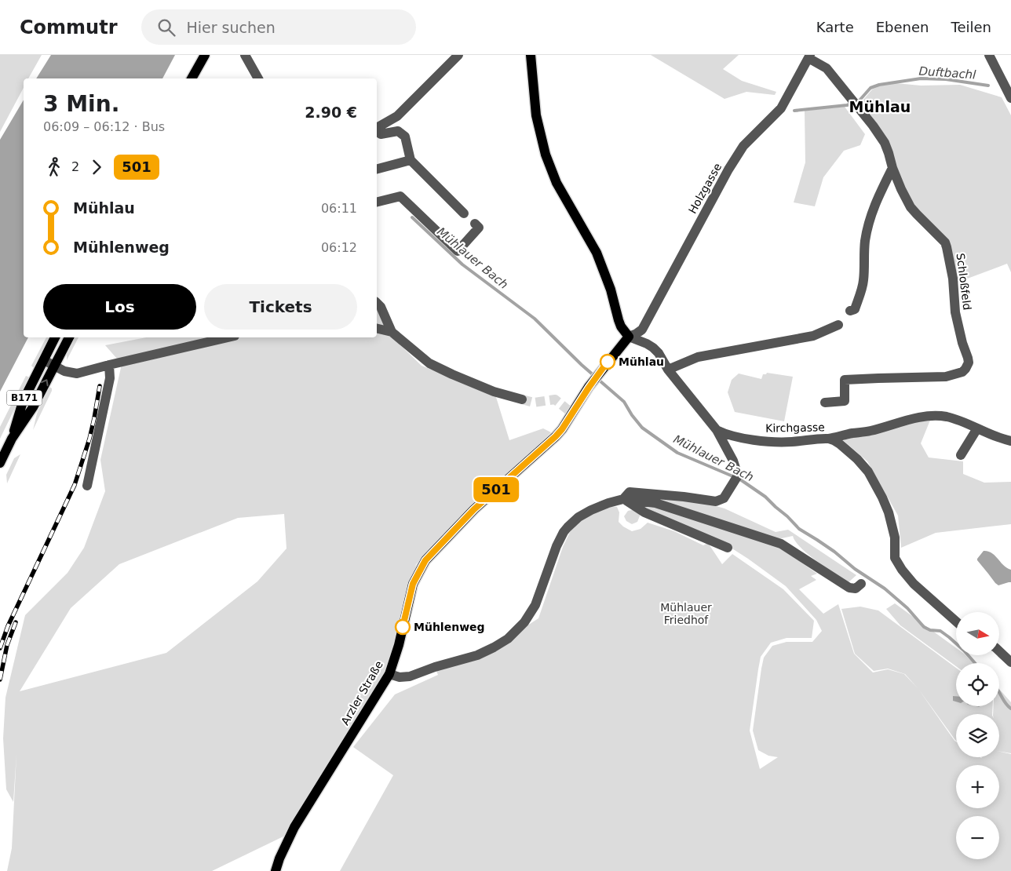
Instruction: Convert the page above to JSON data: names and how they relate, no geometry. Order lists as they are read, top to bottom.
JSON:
{
  "streets": {
    "main road": ["B171", "Arzler Straße"],
    "street": ["Holzgasse", "Schloßfeld", "Kirchgasse"]
  },
  "crossings": [
    ["Holzgasse", "Schloßfeld"],
    ["Holzgasse", "Arzler Straße"]
  ],
  "districts": ["Mühlau"],
  "water": ["Duftbachl", "Mühlauer Bach"],
  "parks": ["Mühlauer Friedhof"],
  "places": ["Mühlau", "Mühlenweg"],
  "lines": ["bus line 501"],
  "north": "right",
  "page": {
    "header": "Commutr",
    "search": "Hier suchen",
    "nav": ["Karte", "Ebenen", "Teilen"],
    "on_map": "501",
    "heading": ["3 Min.", "06:09 – 06:12 · Bus", "2.90 €"],
    "legs": ["2", "501"],
    "list": [
      {
        "name": "Mühlau",
        "value": "06:11"
      },
      {
        "name": "Mühlenweg",
        "value": "06:12"
      }
    ],
    "buttons": ["Los", "Tickets"],
    "map_buttons": ["+", "−"]
  }
}
